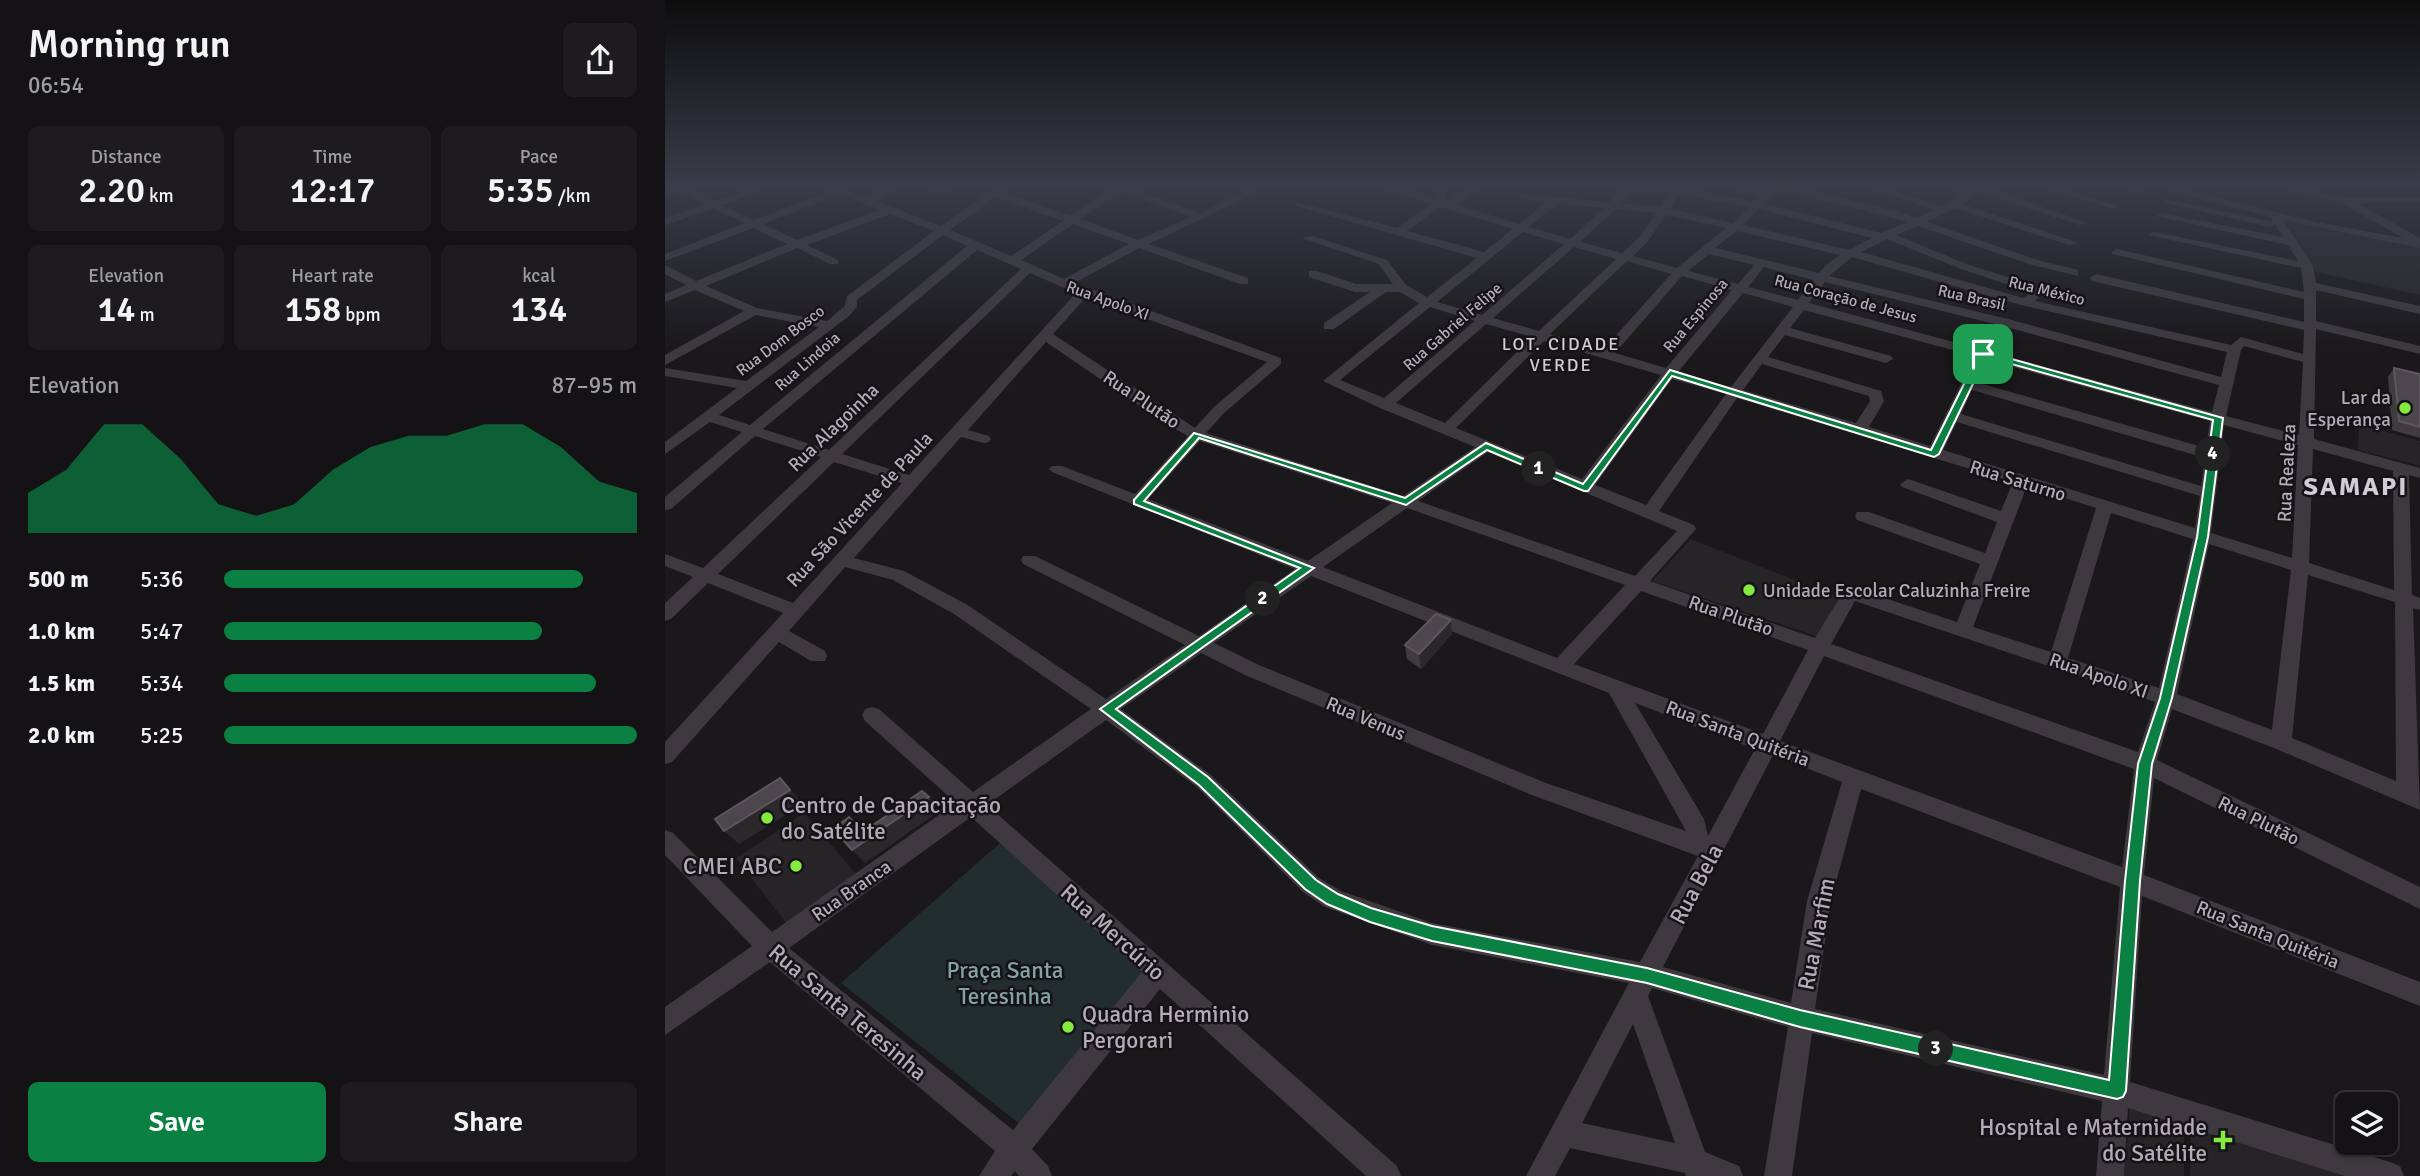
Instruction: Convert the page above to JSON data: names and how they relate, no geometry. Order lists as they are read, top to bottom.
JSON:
{
  "streets": {
    "street": [
      "Rua México",
      "Rua Brasil",
      "Rua Coração de Jesus",
      "Rua Apolo XI",
      "Rua Espinosa",
      "Rua Gabriel Felipe",
      "Rua Dom Bosco",
      "Rua Lindoia",
      "Rua Plutão",
      "Rua Alagoinha",
      "Rua Realeza",
      "Rua Saturno",
      "Rua São Vicente de Paula",
      "Rua Venus",
      "Rua Santa Quitéria",
      "Rua Bela",
      "Rua Branca",
      "Rua Mercúrio",
      "Rua Marfim",
      "Rua Santa Teresinha"
    ]
  },
  "crossings": [
    ["Rua México", "Rua Realeza"],
    ["Rua Brasil", "Rua Espinosa"],
    ["Rua Coração de Jesus", "Rua Espinosa"],
    ["Rua Coração de Jesus", "Rua Gabriel Felipe"],
    ["Rua Coração de Jesus", "Rua Realeza"],
    ["Rua Apolo XI", "Rua Lindoia"],
    ["Rua Apolo XI", "Rua Plutão"],
    ["Rua Apolo XI", "Rua Alagoinha"],
    ["Rua Apolo XI", "Rua Realeza"],
    ["Rua Apolo XI", "Rua São Vicente de Paula"],
    ["Rua Apolo XI", "Rua Bela"],
    ["Rua Espinosa", "Rua Saturno"],
    ["Rua Gabriel Felipe", "Rua Saturno"],
    ["Rua Plutão", "Rua São Vicente de Paula"],
    ["Rua Plutão", "Rua Bela"],
    ["Rua Plutão", "Rua Branca"],
    ["Rua Realeza", "Rua Saturno"],
    ["Rua Venus", "Rua Bela"],
    ["Rua Venus", "Rua Branca"],
    ["Rua Santa Quitéria", "Rua Bela"],
    ["Rua Santa Quitéria", "Rua Branca"],
    ["Rua Santa Quitéria", "Rua Marfim"],
    ["Rua Branca", "Rua Mercúrio"],
    ["Rua Branca", "Rua Santa Teresinha"]
  ],
  "districts": ["LOT. CIDADE VERDE", "SAMAPI"],
  "parks": ["Praça Santa Teresinha"],
  "places": {
    "other": [
      "Lar da Esperança",
      "Unidade Escolar Caluzinha Freire",
      "Centro de Capacitação do Satélite",
      "CMEI ABC",
      "Quadra Herminio Pergorari"
    ],
    "health": ["Hospital e Maternidade do Satélite"]
  },
  "page": {
    "heading": ["Morning run", "06:54"],
    "stats": [
      ["Distance", "2.20 km"],
      ["Time", "12:17"],
      ["Pace", "5:35 /km"],
      ["Elevation", "14 m"],
      ["Heart rate", "158 bpm"],
      ["kcal", "134"]
    ],
    "chart": ["Elevation", "87–95 m"],
    "pins": [
      "4",
      "1",
      "2",
      "3"
    ],
    "list": [
      {
        "name": "500 m",
        "note": "5:36"
      },
      {
        "name": "1.0 km",
        "note": "5:47"
      },
      {
        "name": "1.5 km",
        "note": "5:34"
      },
      {
        "name": "2.0 km",
        "note": "5:25"
      }
    ],
    "buttons": ["Save", "Share"]
  }
}
